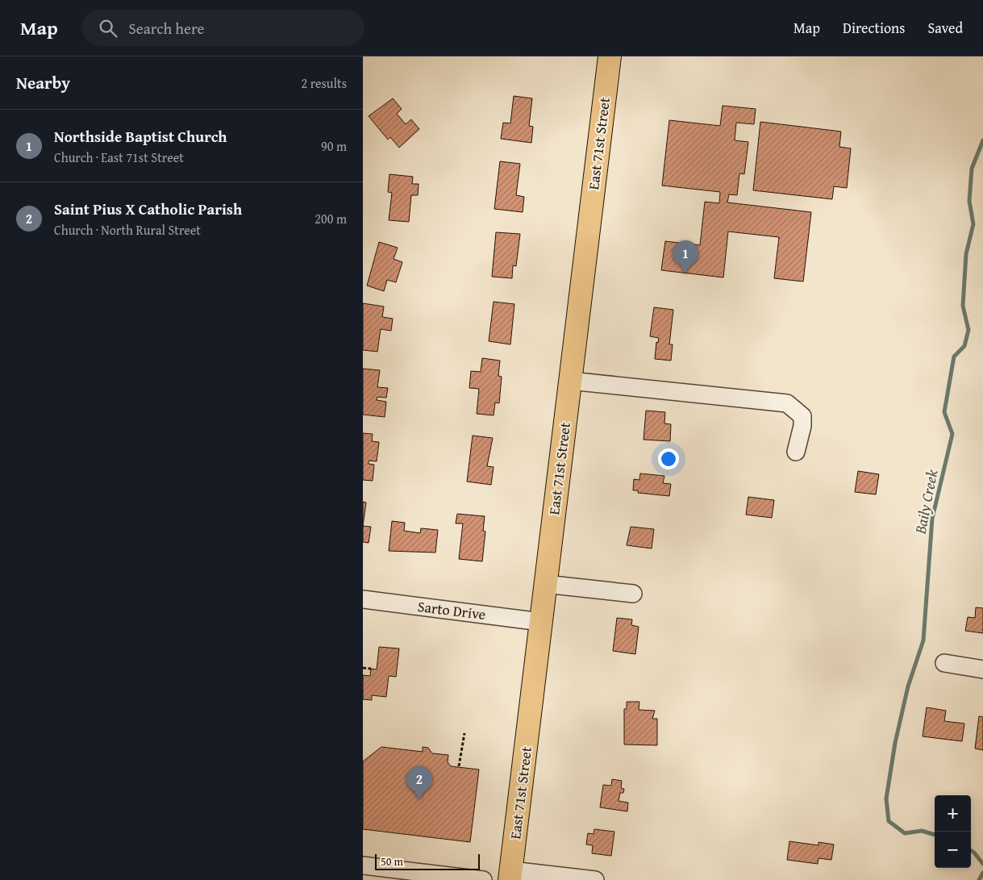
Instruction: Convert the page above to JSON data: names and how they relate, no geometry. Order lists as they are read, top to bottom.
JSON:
{
  "streets": {
    "main road": ["East 71st Street"],
    "street": ["Sarto Drive"]
  },
  "crossings": [
    ["East 71st Street", "Sarto Drive"]
  ],
  "water": ["Baily Creek"],
  "scale_bar": "50 m",
  "page": {
    "header": "Map",
    "search": "Search here",
    "nav": ["Map", "Directions", "Saved"],
    "heading": ["Nearby", "2 results"],
    "list": [
      {
        "mark": "1",
        "name": "Northside Baptist Church",
        "note": "Church · East 71st Street",
        "value": "90 m"
      },
      {
        "mark": "2",
        "name": "Saint Pius X Catholic Parish",
        "note": "Church · North Rural Street",
        "value": "200 m"
      }
    ],
    "pins": ["1", "2"],
    "map_buttons": ["+", "−"],
    "scale": "50 m"
  }
}
